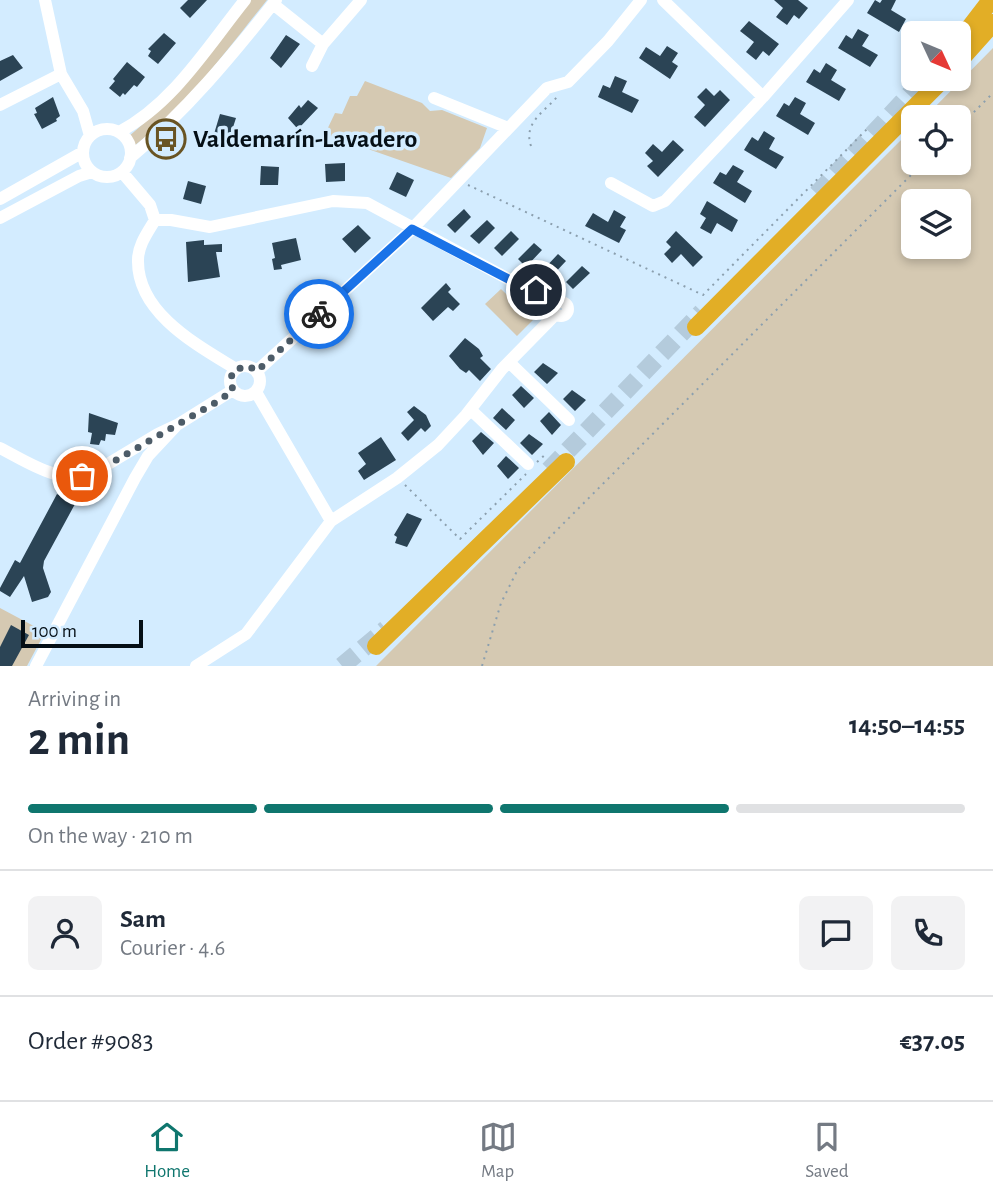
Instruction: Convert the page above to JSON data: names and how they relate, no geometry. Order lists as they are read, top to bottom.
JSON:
{
  "places": {
    "bus stop": ["Valdemarín-Lavadero"]
  },
  "scale_bar": "100 m",
  "north": "bottom right",
  "page": {
    "scale": "100 m",
    "heading": ["2 min", "Arriving in", "14:50–14:55"],
    "panel": [
      "Sam",
      "Courier · 4.6",
      "Order #9083",
      "€37.05"
    ],
    "bar": "On the way · 210 m",
    "tabs": ["Home", "Map", "Saved"]
  }
}
